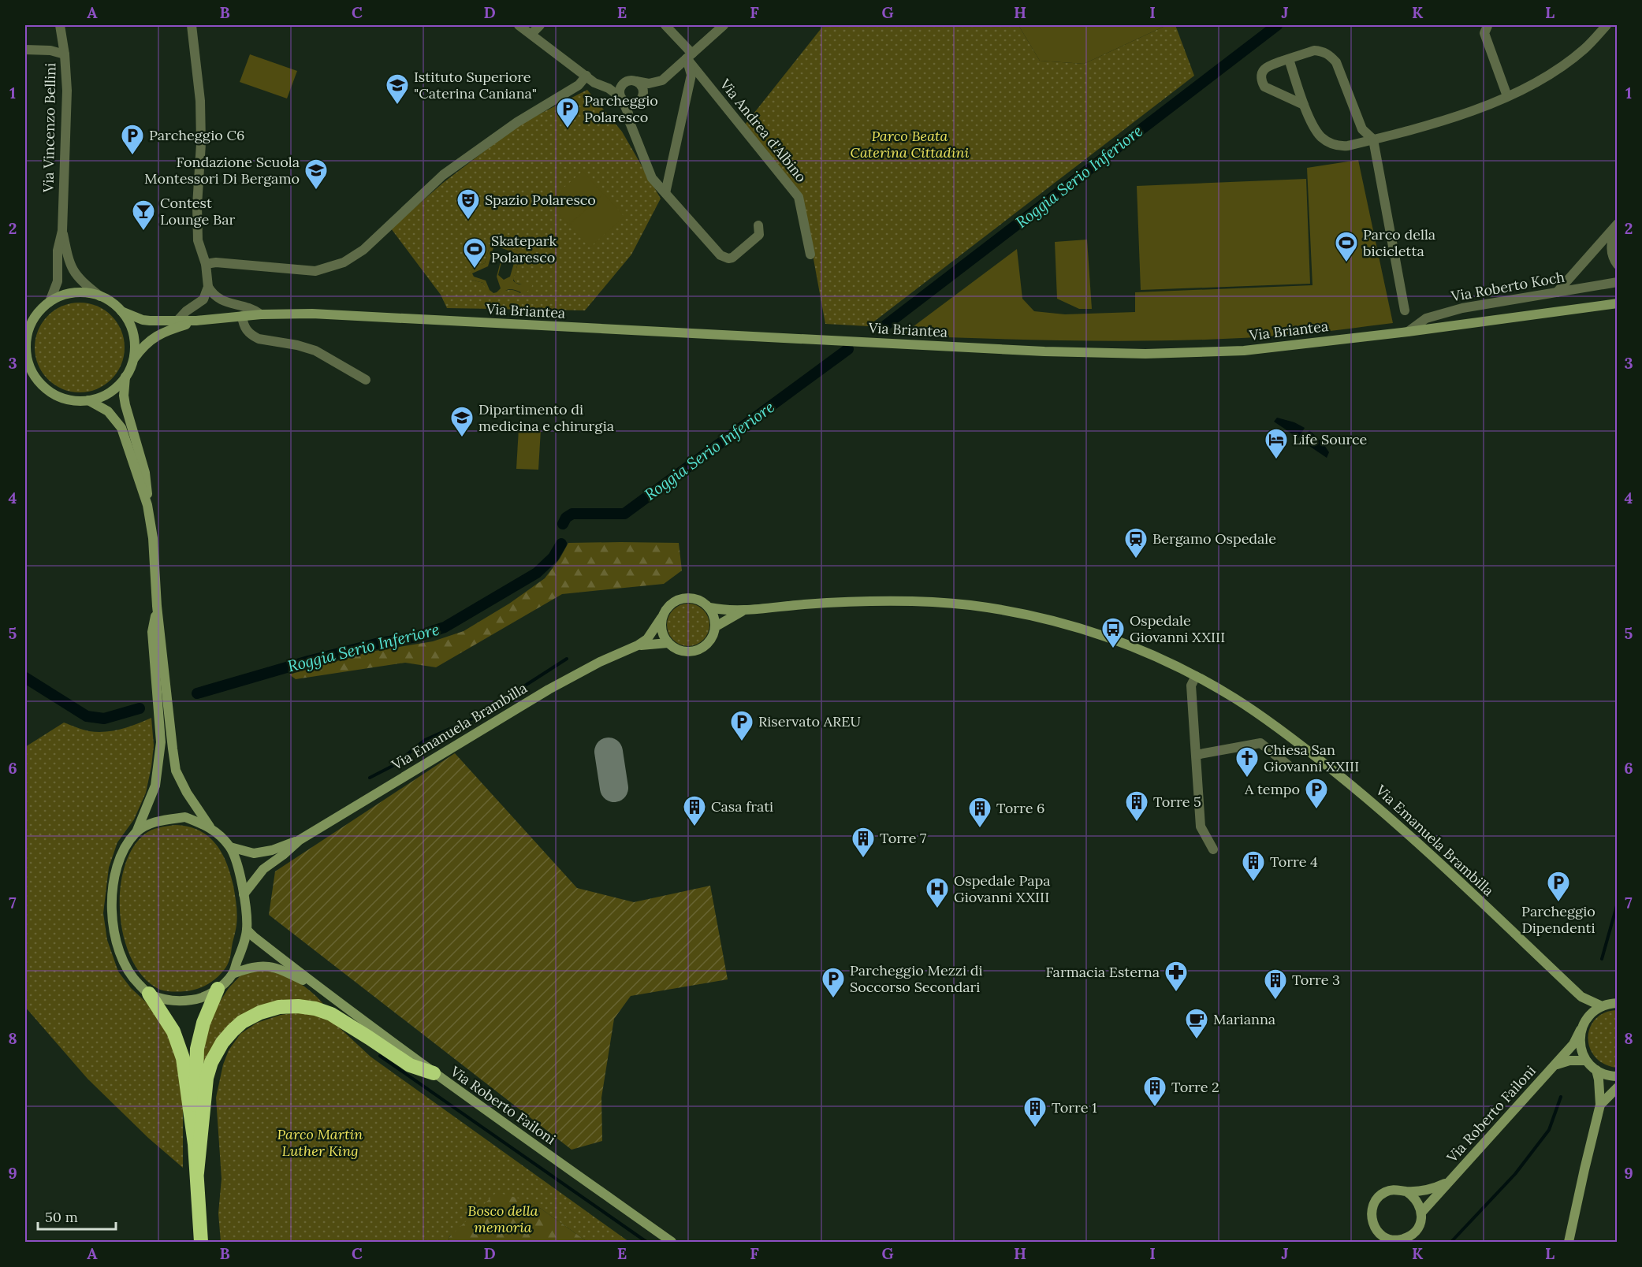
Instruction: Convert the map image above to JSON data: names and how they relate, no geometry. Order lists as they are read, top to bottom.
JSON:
{
  "streets": {
    "street": [
      "Via Vincenzo Bellini",
      "Via Andrea d'Albino",
      "Via Roberto Koch",
      "Via Briantea",
      "Via Emanuela Brambilla",
      "Via Roberto Failoni"
    ]
  },
  "crossings": [
    ["Via Roberto Koch", "Via Briantea"],
    ["Via Emanuela Brambilla", "Via Roberto Failoni"]
  ],
  "water": ["Roggia Serio Inferiore"],
  "parks": ["Parco Beata Caterina Cittadini", "Parco Martin Luther King", "Bosco della memoria"],
  "places": {
    "school or university": ["Istituto Superiore \"Caterina Caniana\"", "Fondazione Scuola Montessori Di Bergamo", "Dipartimento di medicina e chirurgia"],
    "parking": [
      "Parcheggio Polaresco",
      "Parcheggio C6",
      "Riservato AREU",
      "A tempo",
      "Parcheggio Dipendenti",
      "Parcheggio Mezzi di Soccorso Secondari"
    ],
    "theatre": ["Spazio Polaresco"],
    "bar": ["Contest Lounge Bar"],
    "sports": ["Parco della bicicletta", "Skatepark Polaresco"],
    "hotel": ["Life Source"],
    "station": ["Bergamo Ospedale"],
    "bus stop": ["Ospedale Giovanni XXIII"],
    "church": ["Chiesa San Giovanni XXIII"],
    "building": [
      "Torre 5",
      "Casa frati",
      "Torre 6",
      "Torre 7",
      "Torre 4",
      "Torre 3",
      "Torre 2",
      "Torre 1"
    ],
    "hospital": ["Ospedale Papa Giovanni XXIII"],
    "pharmacy": ["Farmacia Esterna"],
    "cafe": ["Marianna"]
  },
  "scale_bar": "50 m",
  "grid": {
    "columns": [
      "A",
      "B",
      "C",
      "D",
      "E",
      "F",
      "G",
      "H",
      "I",
      "J",
      "K",
      "L"
    ],
    "rows": [
      "1",
      "2",
      "3",
      "4",
      "5",
      "6",
      "7",
      "8",
      "9"
    ]
  }
}
